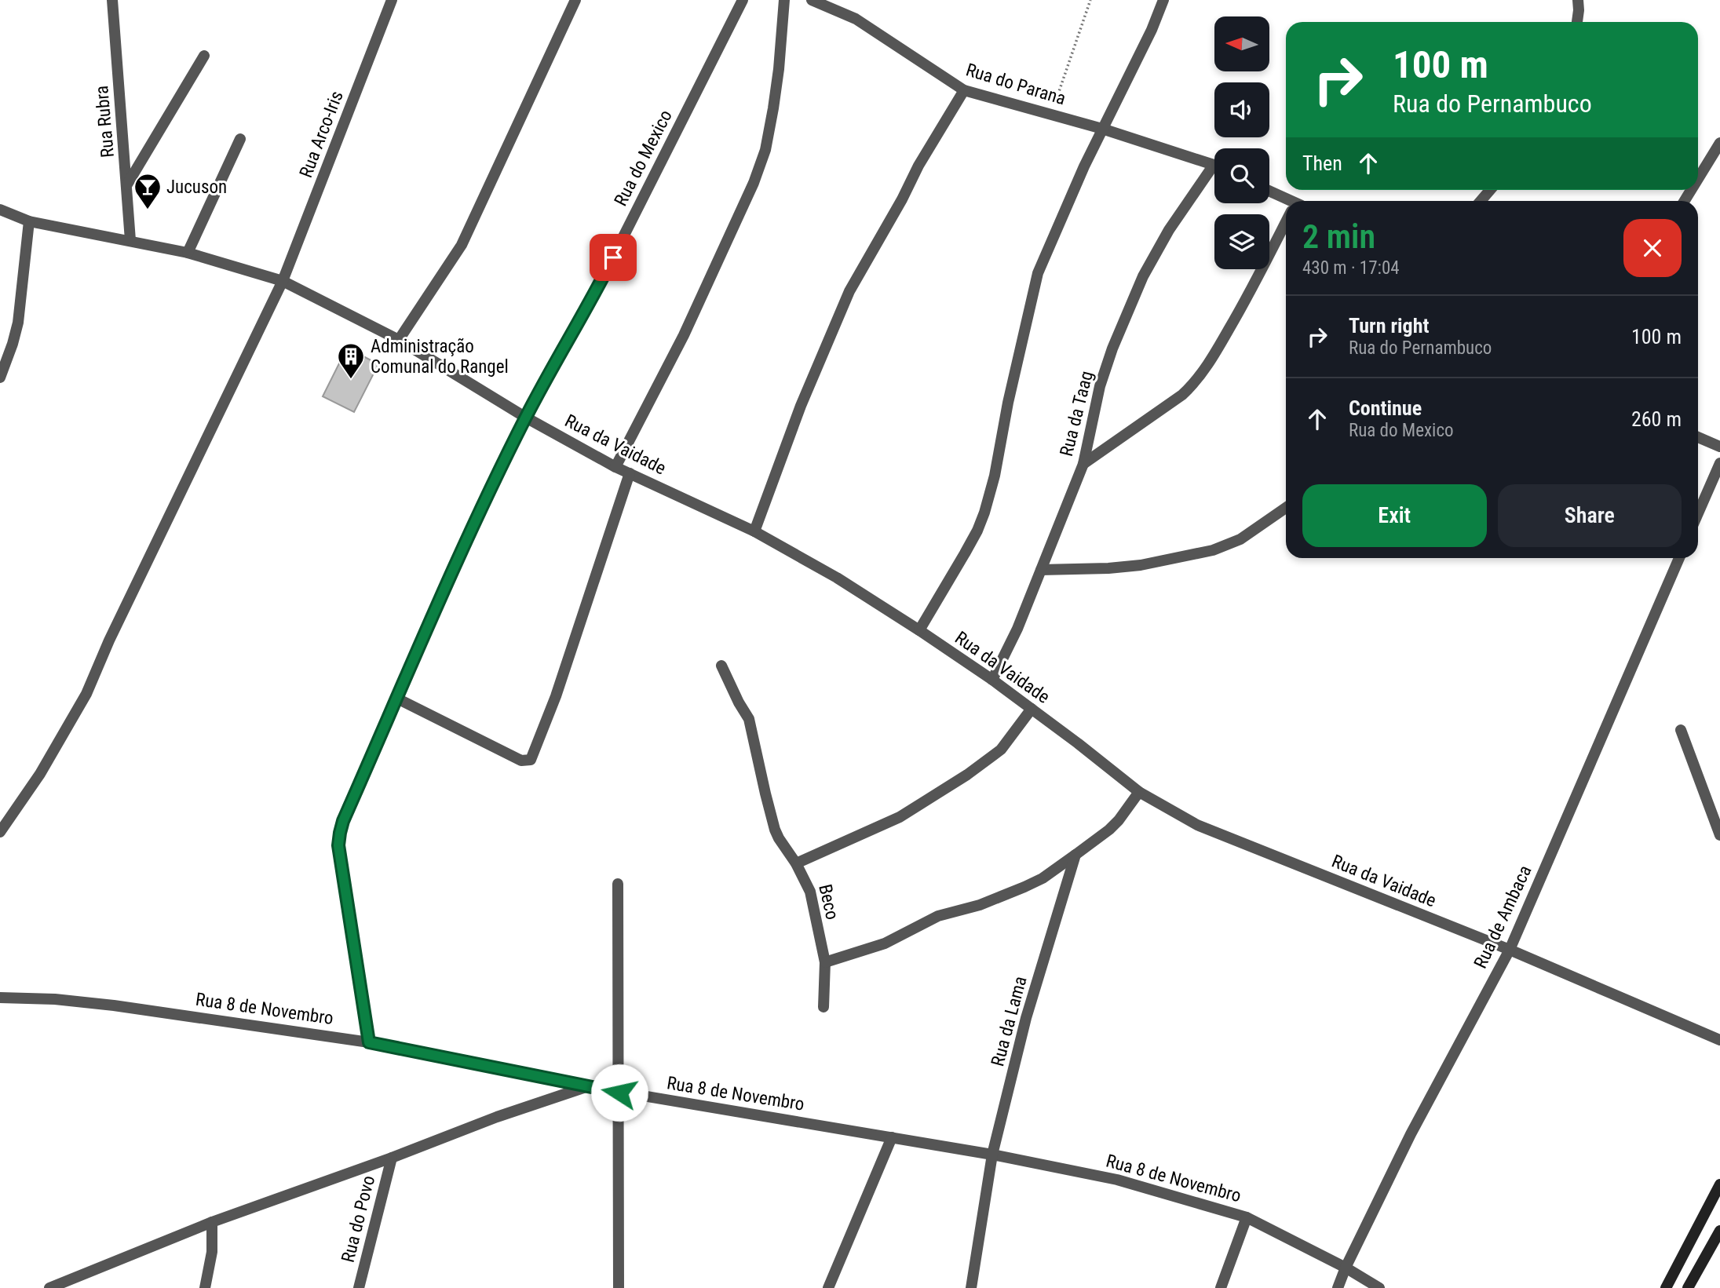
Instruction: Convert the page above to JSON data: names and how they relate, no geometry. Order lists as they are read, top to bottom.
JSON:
{
  "streets": {
    "street": [
      "Rua do Parana",
      "Rua Rubra",
      "Rua Arco-Iris",
      "Rua do Mexico",
      "Rua da Taag",
      "Rua da Vaidade",
      "Beco",
      "Rua de Ambaca",
      "Rua 8 de Novembro",
      "Rua da Lama",
      "Rua do Povo"
    ]
  },
  "crossings": [
    ["Rua Rubra", "Rua da Vaidade"],
    ["Rua Arco-Iris", "Rua da Vaidade"],
    ["Rua do Mexico", "Rua da Vaidade"],
    ["Rua do Mexico", "Rua 8 de Novembro"],
    ["Rua da Taag", "Rua da Vaidade"],
    ["Rua da Vaidade", "Rua de Ambaca"],
    ["Rua de Ambaca", "Rua 8 de Novembro"],
    ["Rua 8 de Novembro", "Rua da Lama"]
  ],
  "places": {
    "bar": ["Jucuson"],
    "building": ["Administração Comunal do Rangel"]
  },
  "north": "left",
  "page": {
    "turn": ["100 m", "Rua do Pernambuco"],
    "then": "Then",
    "heading": ["2 min", "430 m · 17:04"],
    "list": [
      {
        "name": "Turn right",
        "note": "Rua do Pernambuco",
        "value": "100 m"
      },
      {
        "name": "Continue",
        "note": "Rua do Mexico",
        "value": "260 m"
      }
    ],
    "buttons": ["Exit", "Share"]
  }
}
